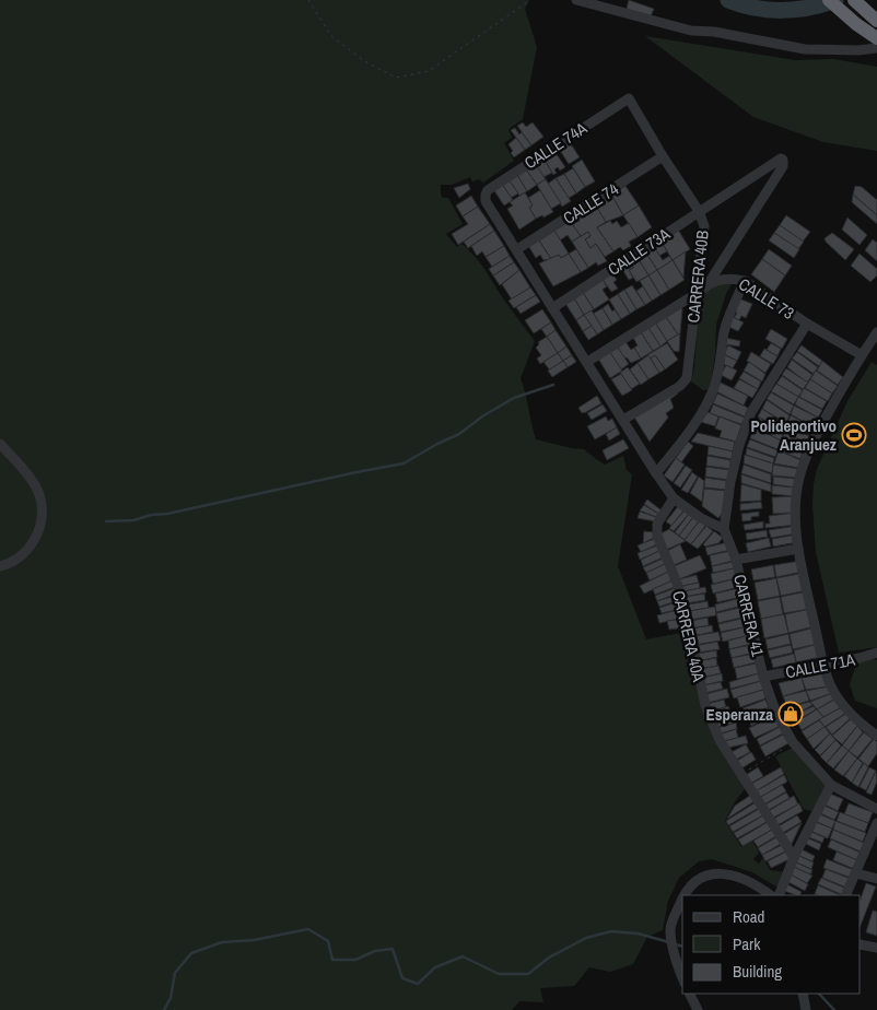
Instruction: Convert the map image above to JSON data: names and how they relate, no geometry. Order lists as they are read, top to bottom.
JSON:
{
  "streets": {
    "street": [
      "CALLE 74A",
      "CALLE 74",
      "CALLE 73A",
      "CARRERA 40B",
      "CALLE 73",
      "CARRERA 41",
      "CARRERA 40A",
      "CALLE 71A"
    ]
  },
  "crossings": [
    ["CALLE 74A", "CALLE 74"],
    ["CALLE 74A", "CARRERA 40B"],
    ["CALLE 74", "CARRERA 40B"],
    ["CALLE 73A", "CARRERA 40B"],
    ["CALLE 73A", "CALLE 73"],
    ["CALLE 73", "CARRERA 41"],
    ["CARRERA 41", "CALLE 71A"]
  ],
  "places": {
    "sports": ["Polideportivo Aranjuez"],
    "shop": ["Esperanza"]
  },
  "legend": ["Road", "Park", "Building"]
}
